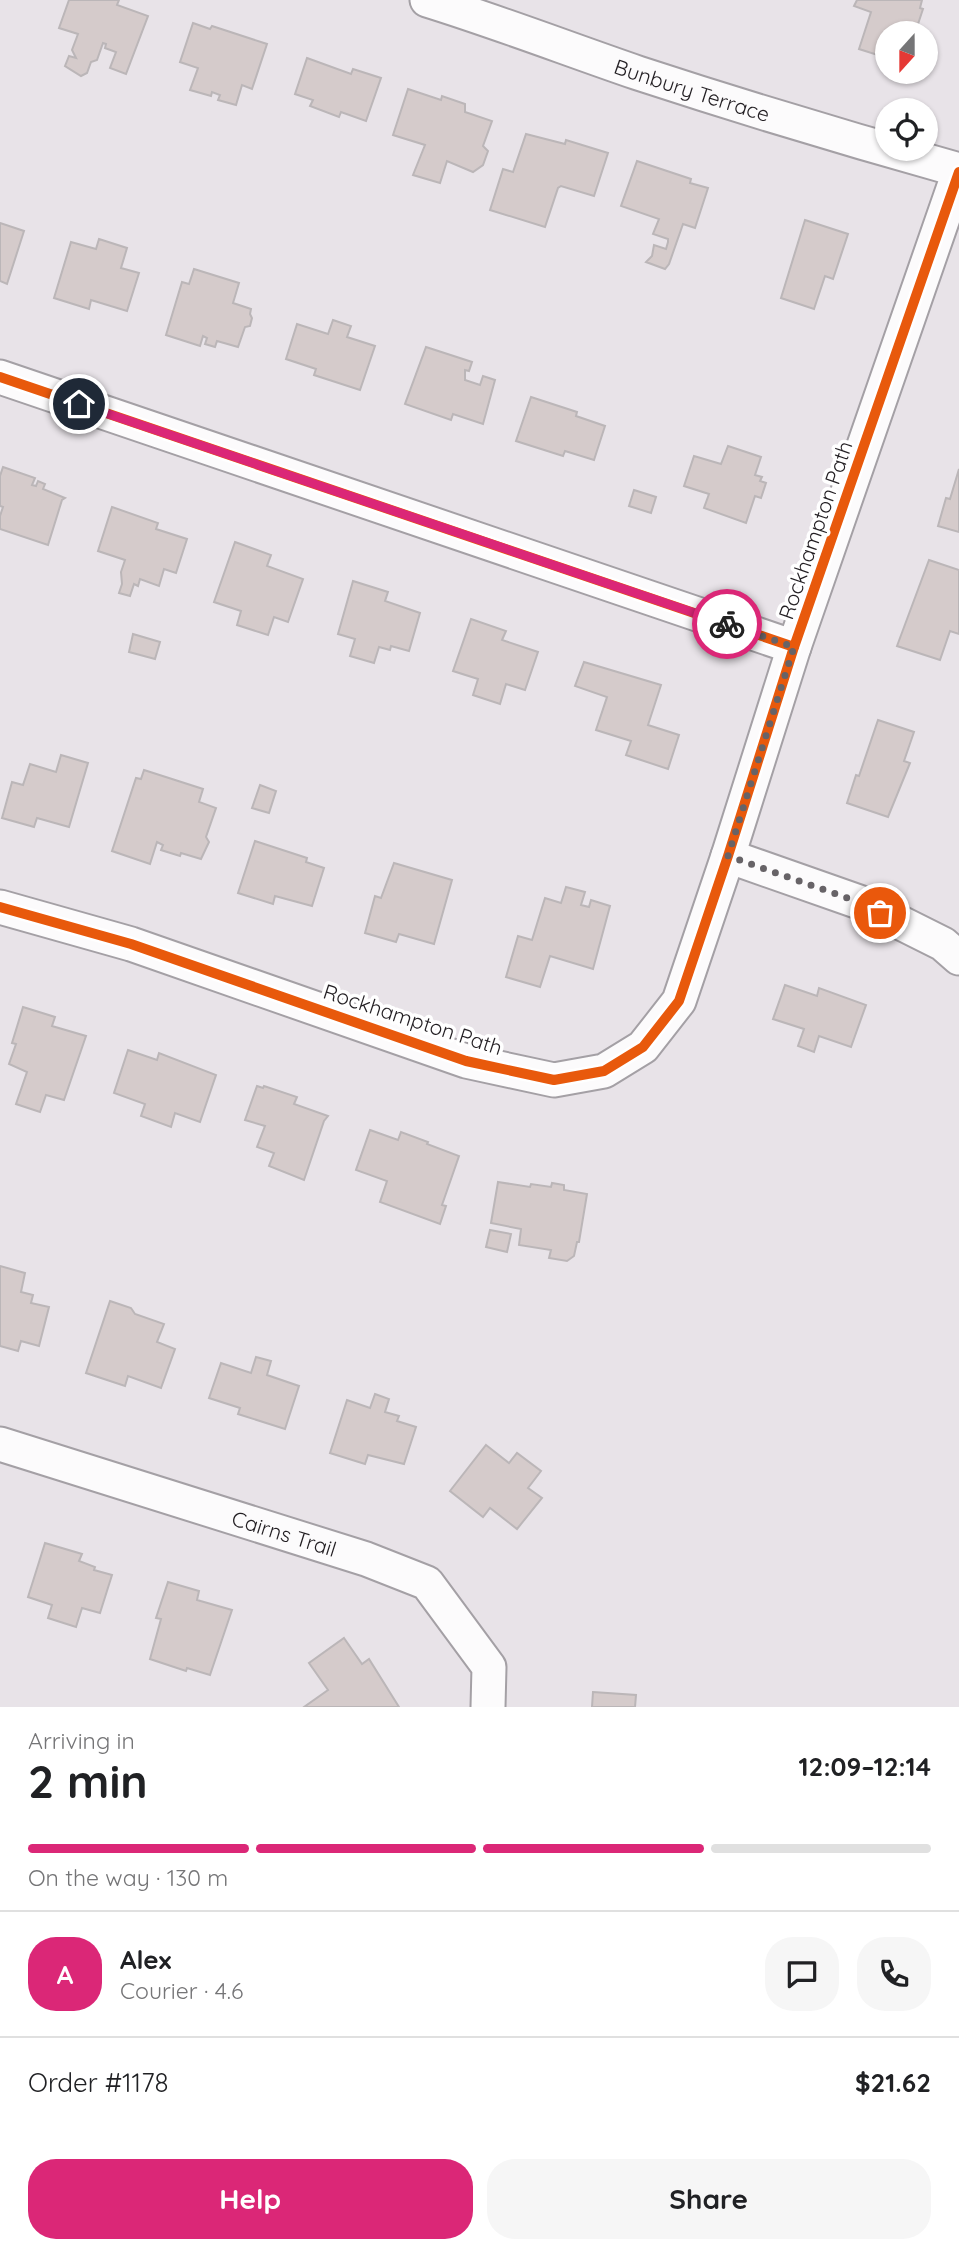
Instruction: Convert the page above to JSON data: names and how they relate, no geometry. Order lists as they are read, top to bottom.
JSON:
{
  "streets": {
    "street": ["Bunbury Terrace", "Rockhampton Path", "Cairns Trail"]
  },
  "crossings": [
    ["Bunbury Terrace", "Rockhampton Path"]
  ],
  "north": "bottom",
  "page": {
    "heading": ["2 min", "Arriving in", "12:09–12:14"],
    "panel": [
      "Alex",
      "Courier · 4.6",
      "Order #1178",
      "$21.62"
    ],
    "bar": "On the way · 130 m",
    "round": "A",
    "buttons": ["Help", "Share"]
  }
}
